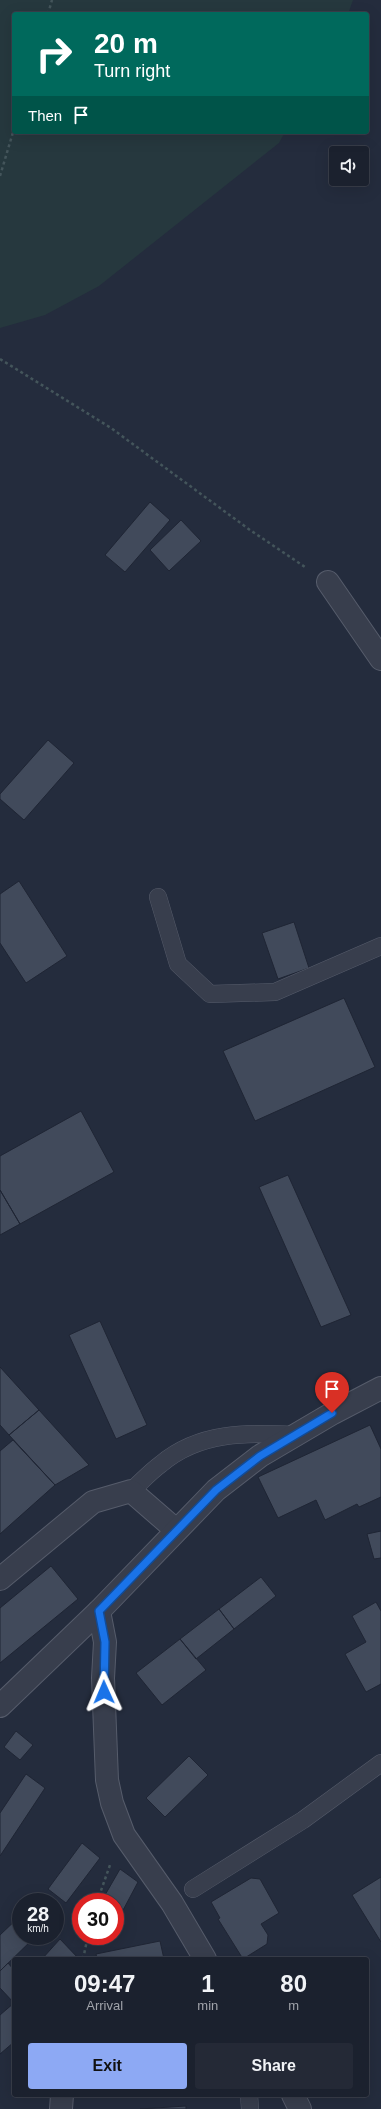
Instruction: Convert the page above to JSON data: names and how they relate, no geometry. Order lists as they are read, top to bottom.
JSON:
{
  "page": {
    "turn": ["20 m", "Turn right"],
    "then": "Then",
    "speed": "28 km/h",
    "limit": "30",
    "eta": [
      "09:47",
      "Arrival",
      "1",
      "min",
      "80",
      "m"
    ],
    "buttons": ["Exit", "Share"]
  }
}
